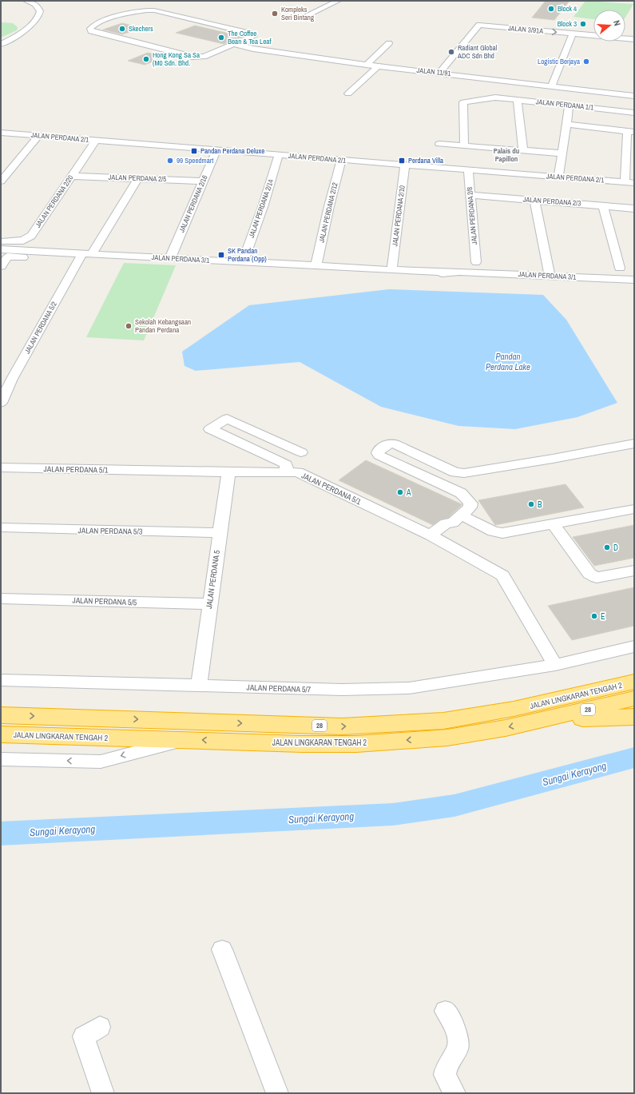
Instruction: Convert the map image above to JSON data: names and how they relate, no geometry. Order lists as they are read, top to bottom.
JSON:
{
  "streets": {
    "highway": ["JALAN LINGKARAN TENGAH 2", "28"],
    "street": [
      "JALAN 3/91A",
      "JALAN 11/91",
      "JALAN PERDANA 1/1",
      "JALAN PERDANA 2/1",
      "JALAN PERDANA 2/5",
      "JALAN PERDANA 2/20",
      "JALAN PERDANA 2/3",
      "JALAN PERDANA 2/16",
      "JALAN PERDANA 2/14",
      "JALAN PERDANA 2/12",
      "JALAN PERDANA 2/10",
      "JALAN PERDANA 2/8",
      "JALAN PERDANA 3/1",
      "JALAN PERDANA 5/2",
      "JALAN PERDANA 5/1",
      "JALAN PERDANA 5/3",
      "JALAN PERDANA 5",
      "JALAN PERDANA 5/5",
      "JALAN PERDANA 5/7"
    ]
  },
  "crossings": [
    ["JALAN 3/91A", "JALAN 11/91"],
    ["JALAN PERDANA 2/1", "JALAN PERDANA 2/20"],
    ["JALAN PERDANA 2/1", "JALAN PERDANA 2/16"],
    ["JALAN PERDANA 2/1", "JALAN PERDANA 2/14"],
    ["JALAN PERDANA 2/1", "JALAN PERDANA 2/12"],
    ["JALAN PERDANA 2/1", "JALAN PERDANA 2/10"],
    ["JALAN PERDANA 2/1", "JALAN PERDANA 2/8"],
    ["JALAN PERDANA 2/5", "JALAN PERDANA 2/20"],
    ["JALAN PERDANA 2/5", "JALAN PERDANA 2/16"],
    ["JALAN PERDANA 2/5", "JALAN PERDANA 5/2"],
    ["JALAN PERDANA 2/3", "JALAN PERDANA 2/8"],
    ["JALAN PERDANA 2/16", "JALAN PERDANA 3/1"],
    ["JALAN PERDANA 2/14", "JALAN PERDANA 3/1"],
    ["JALAN PERDANA 2/12", "JALAN PERDANA 3/1"],
    ["JALAN PERDANA 2/10", "JALAN PERDANA 3/1"],
    ["JALAN PERDANA 3/1", "JALAN PERDANA 5/2"],
    ["JALAN PERDANA 5/1", "JALAN PERDANA 5"],
    ["JALAN PERDANA 5/1", "JALAN PERDANA 5/7"],
    ["JALAN PERDANA 5/3", "JALAN PERDANA 5"],
    ["JALAN PERDANA 5", "JALAN PERDANA 5/5"],
    ["JALAN PERDANA 5", "JALAN PERDANA 5/7"]
  ],
  "districts": ["Palais du Papillon"],
  "water": ["Pandan Perdana Lake", "Sungai Kerayong"],
  "places": {
    "other": [
      "Block 4",
      "Kompleks Seri Bintang",
      "Block 3",
      "Skechers",
      "The Coffee Bean & Tea Leaf",
      "Radiant Global ADC Sdn Bhd",
      "Hong Kong Sa Sa (M0 Sdn. Bhd.",
      "Logistic Berjaya",
      "99 Speedmart",
      "Sekolah Kebangsaan Pandan Perdana",
      "A",
      "B",
      "D",
      "E"
    ],
    "transit": ["Pandan Perdana Deluxe", "Perdana Villa", "SK Pandan Perdana (Opp)"]
  },
  "north": "right"
}
